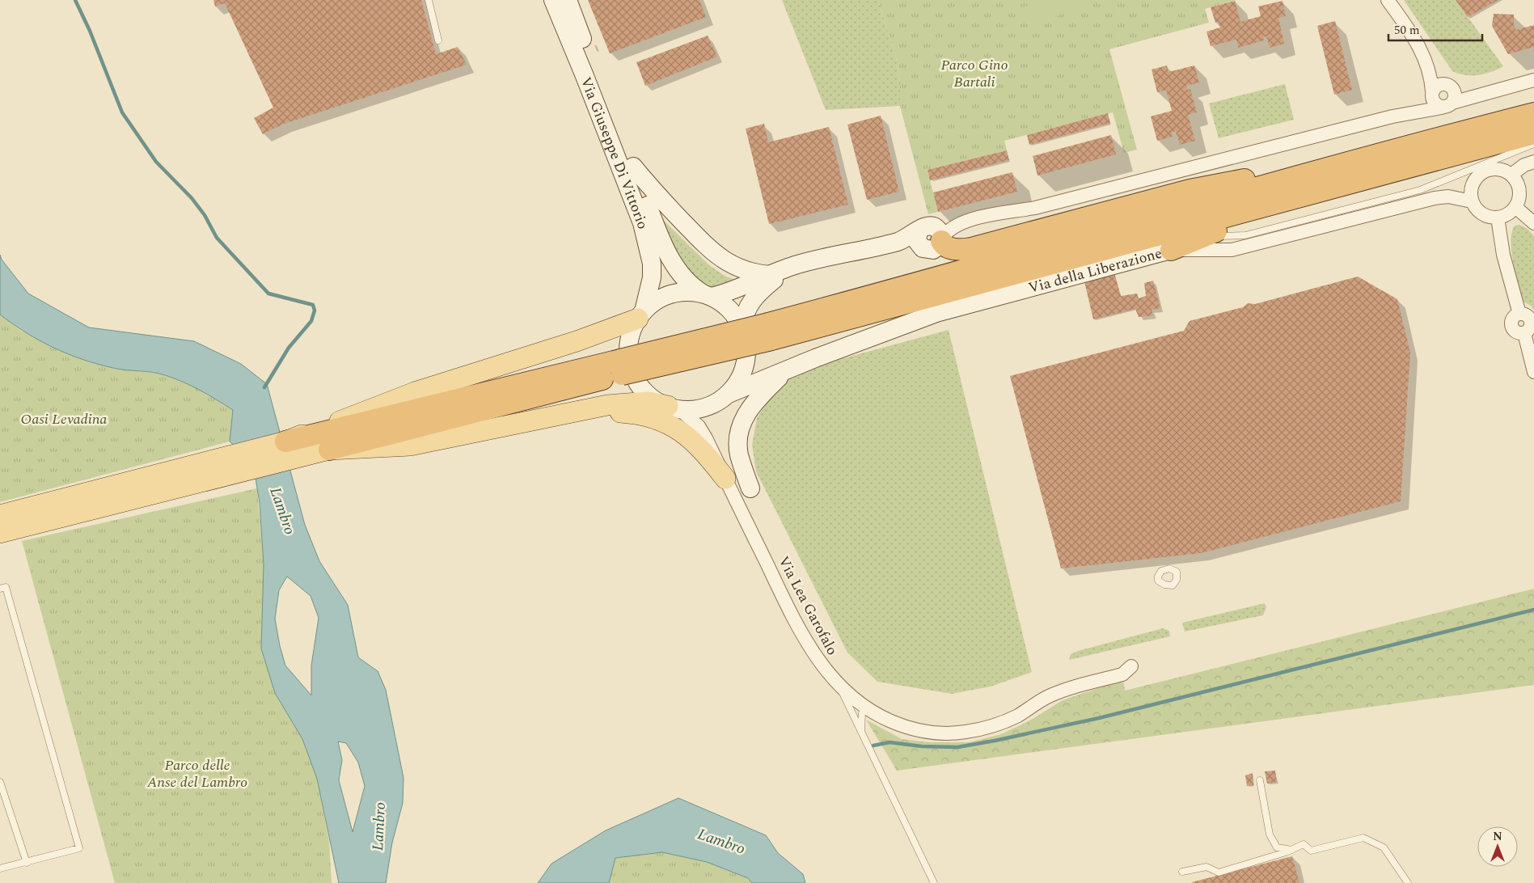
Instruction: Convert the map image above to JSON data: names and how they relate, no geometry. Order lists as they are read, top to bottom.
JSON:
{
  "streets": {
    "main road": ["Via Giuseppe Di Vittorio", "Via della Liberazione"],
    "street": ["Via Lea Garofalo"]
  },
  "crossings": [
    ["Via Giuseppe Di Vittorio", "Via della Liberazione"],
    ["Via Giuseppe Di Vittorio", "Via Lea Garofalo"],
    ["Via della Liberazione", "Via Lea Garofalo"]
  ],
  "water": ["Lambro"],
  "parks": ["Parco Gino Bartali", "Oasi Levadina", "Parco delle Anse del Lambro"],
  "scale_bar": "50 m",
  "north": "top"
}
